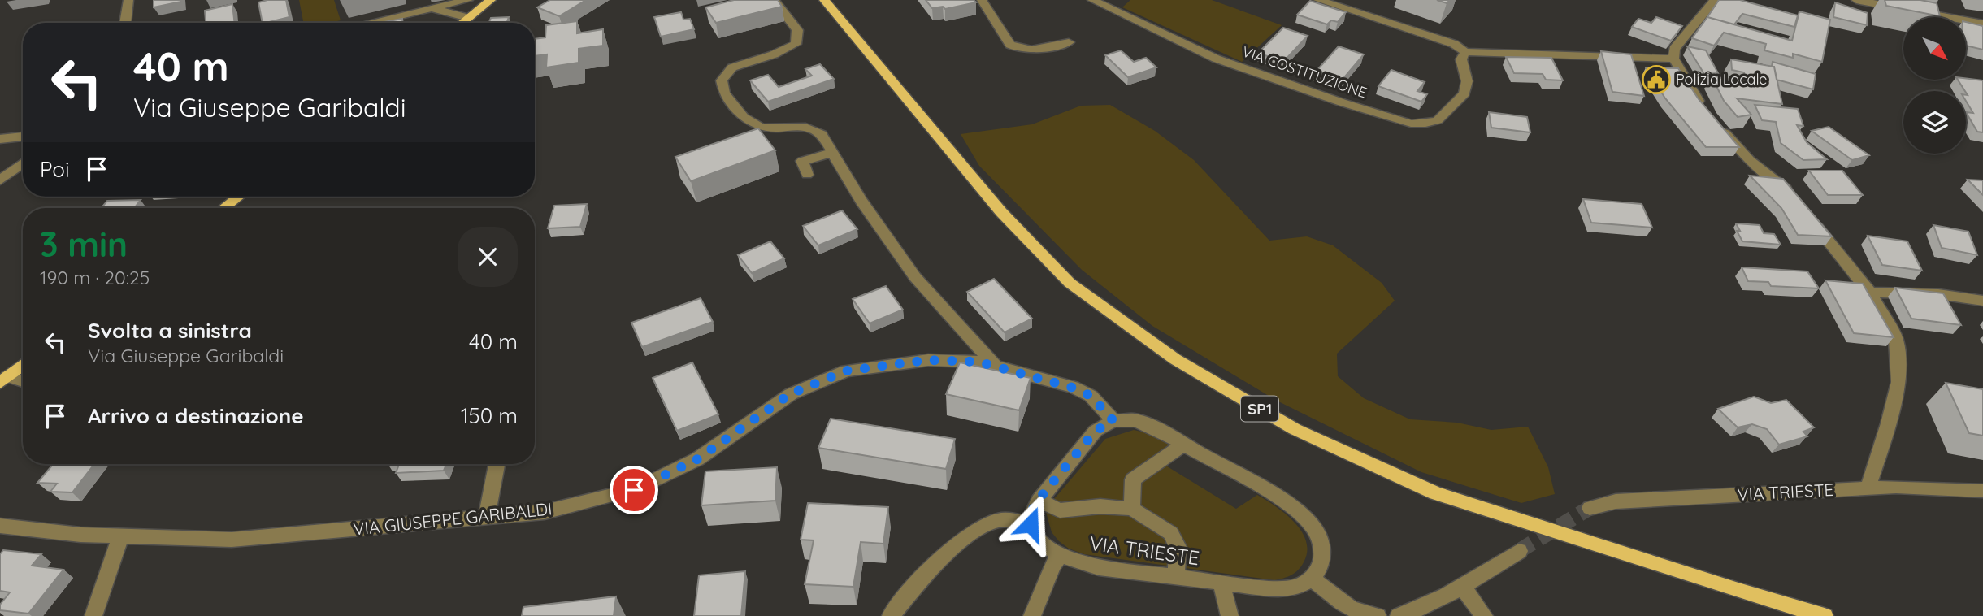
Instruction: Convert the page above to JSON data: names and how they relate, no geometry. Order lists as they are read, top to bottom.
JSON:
{
  "streets": {
    "main road": ["SP1"],
    "street": ["VIA COSTITUZIONE", "VIA TRIESTE", "VIA GIUSEPPE GARIBALDI"]
  },
  "places": {
    "public building": ["Polizia Locale"]
  },
  "north": "bottom right",
  "page": {
    "turn": ["40 m", "Via Giuseppe Garibaldi"],
    "then": "Poi",
    "heading": ["3 min", "190 m · 20:25"],
    "list": [
      {
        "name": "Svolta a sinistra",
        "note": "Via Giuseppe Garibaldi",
        "value": "40 m"
      },
      {
        "name": "Arrivo a destinazione",
        "value": "150 m"
      }
    ]
  }
}
